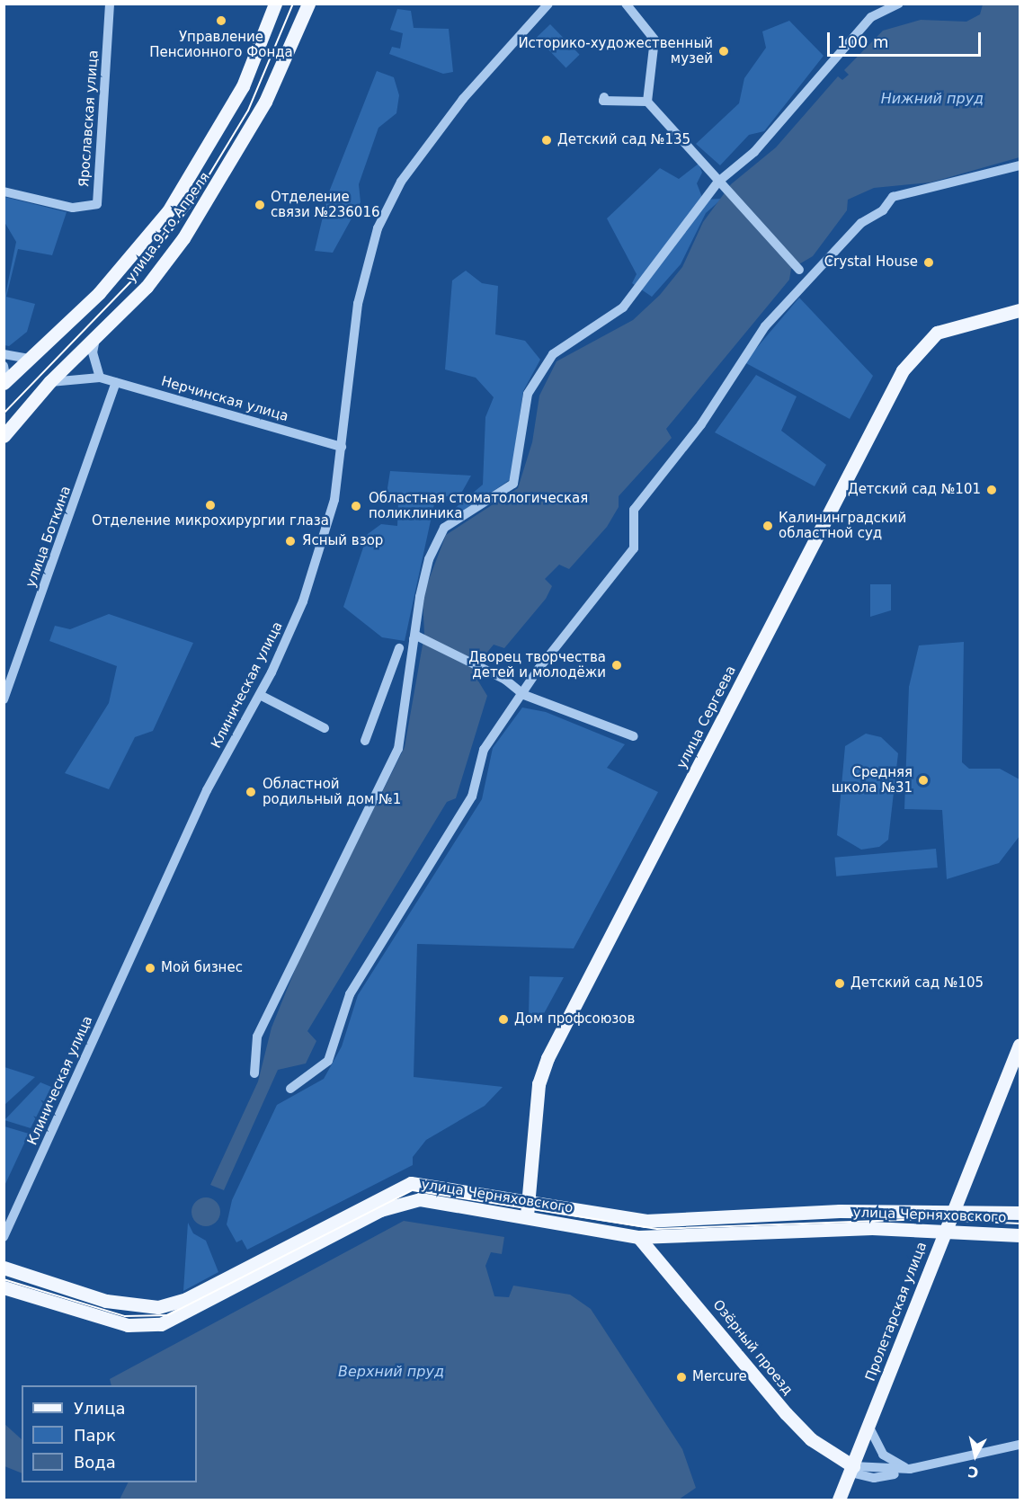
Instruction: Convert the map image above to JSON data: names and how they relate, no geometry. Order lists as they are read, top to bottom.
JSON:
{
  "streets": {
    "main road": [
      "улица 9-го Апреля",
      "улица Сергеева",
      "улица Черняховского",
      "Пролетарская улица",
      "Озёрный проезд"
    ],
    "street": [
      "Ярославская улица",
      "Нерчинская улица",
      "улица Боткина",
      "Клиническая улица"
    ]
  },
  "crossings": [
    ["Нерчинская улица", "улица Боткина"],
    ["Нерчинская улица", "Клиническая улица"],
    ["улица Сергеева", "улица Черняховского"],
    ["улица Черняховского", "Пролетарская улица"],
    ["улица Черняховского", "Озёрный проезд"],
    ["Пролетарская улица", "Озёрный проезд"]
  ],
  "water": ["Нижний пруд", "Верхний пруд"],
  "places": [
    "Управление Пенсионного Фонда",
    "Историко-художественный музей",
    "Детский сад №135",
    "Отделение связи №236016",
    "Crystal House",
    "Детский сад №101",
    "Отделение микрохирургии глаза",
    "Областная стоматологическая поликлиника",
    "Калининградский областной суд",
    "Ясный взор",
    "Дворец творчества детей и молодёжи",
    "Средняя школа №31",
    "Областной родильный дом №1",
    "Мой бизнес",
    "Детский сад №105",
    "Дом профсоюзов",
    "Mercure"
  ],
  "legend": ["Улица", "Парк", "Вода"],
  "scale_bar": "100 m",
  "north": "bottom"
}
